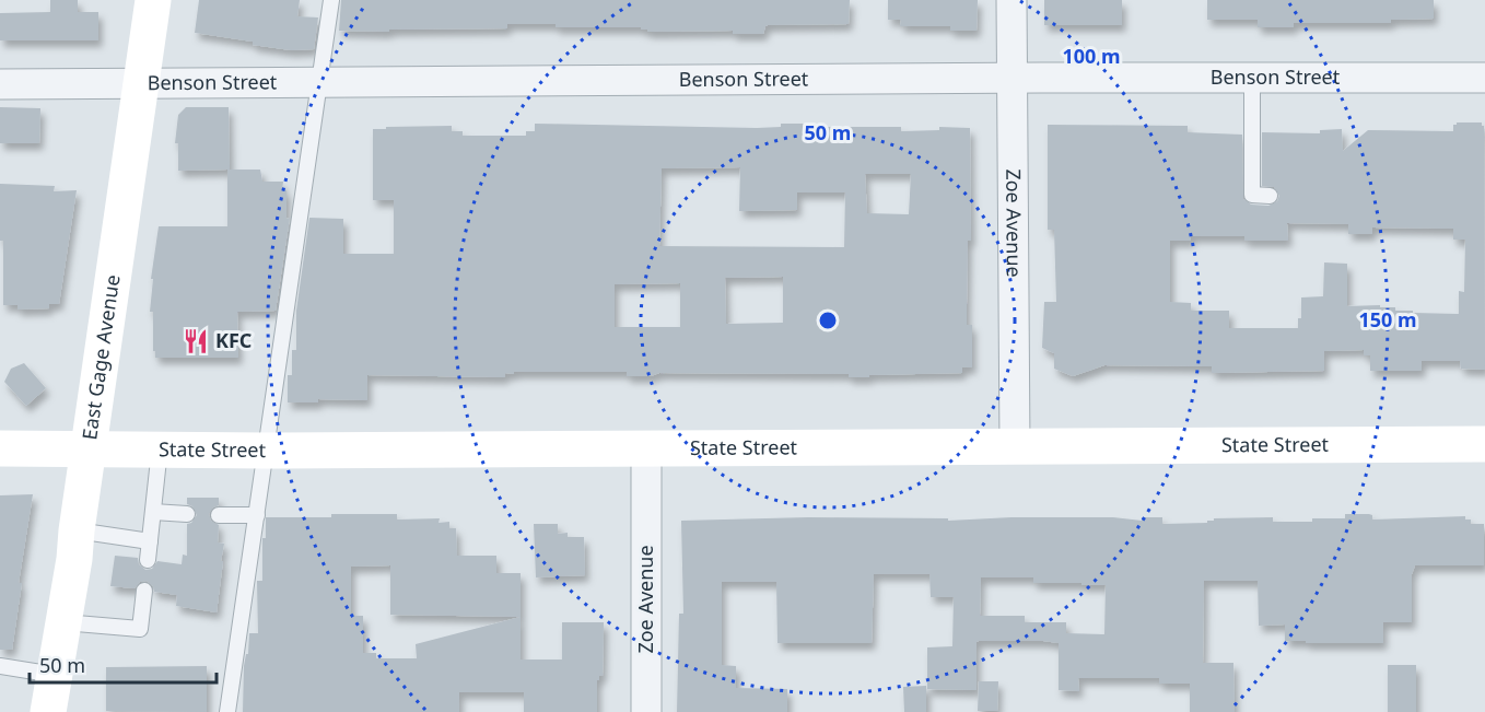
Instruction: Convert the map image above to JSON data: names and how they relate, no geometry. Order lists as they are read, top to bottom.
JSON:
{
  "streets": {
    "main road": ["East Gage Avenue", "State Street"],
    "street": ["Benson Street", "Zoe Avenue"]
  },
  "crossings": [
    ["Benson Street", "Zoe Avenue"],
    ["Benson Street", "East Gage Avenue"],
    ["Zoe Avenue", "State Street"],
    ["East Gage Avenue", "State Street"]
  ],
  "places": {
    "restaurant": ["KFC"]
  },
  "scale_bar": "50 m",
  "rings": ["100 m", "50 m", "150 m"]
}
